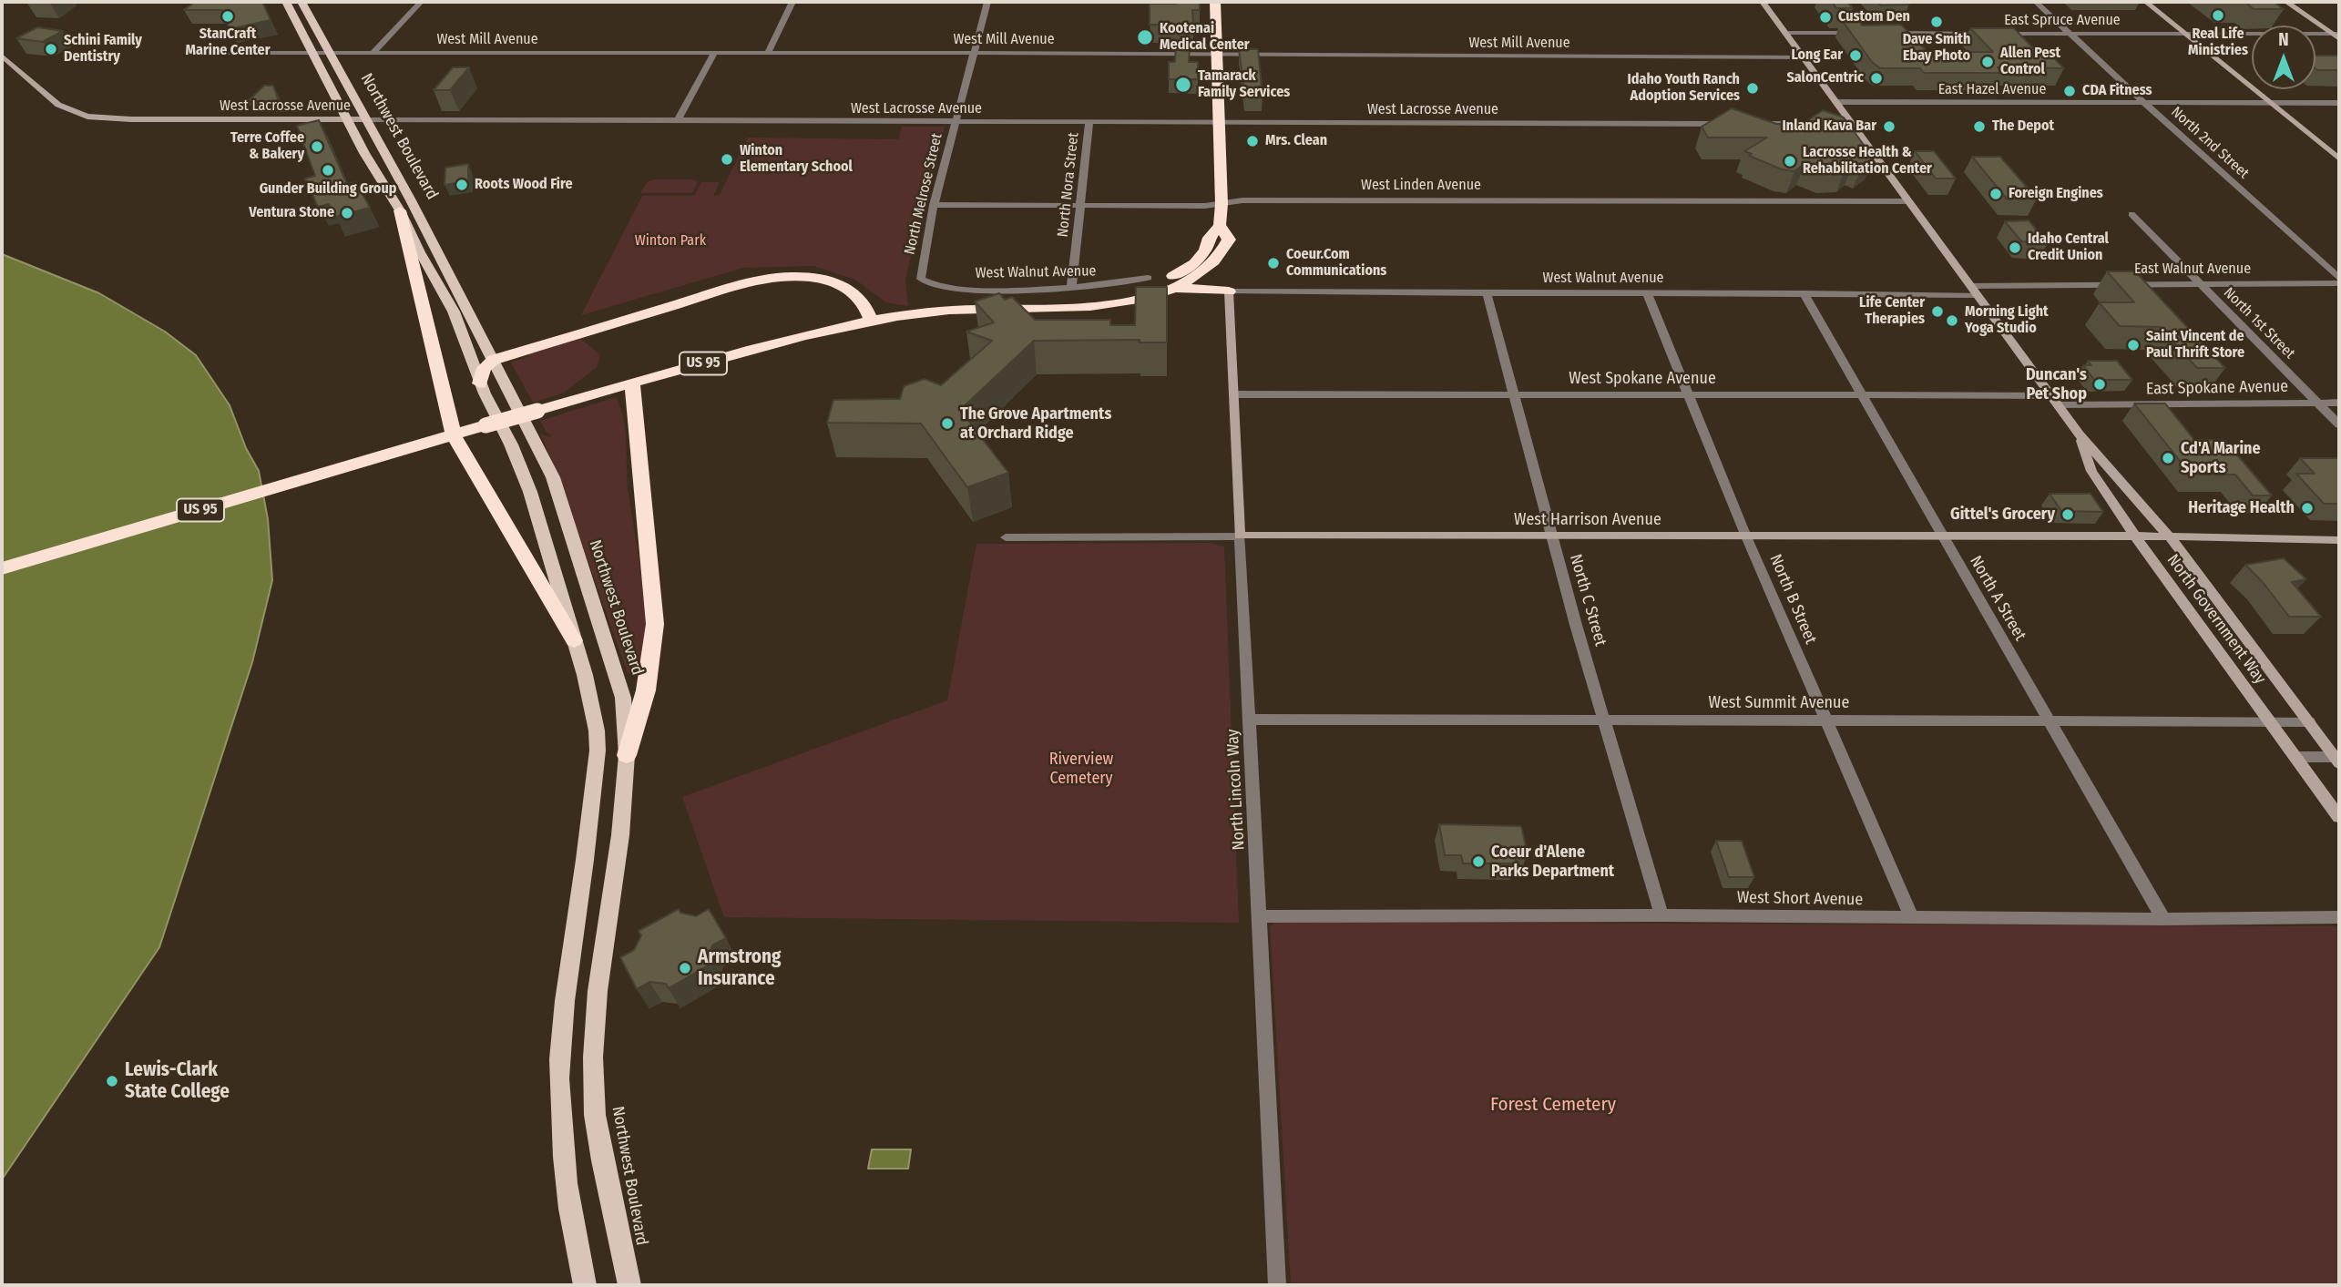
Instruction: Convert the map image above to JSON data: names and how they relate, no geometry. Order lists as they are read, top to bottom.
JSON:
{
  "streets": {
    "highway": ["US 95"],
    "main road": [
      "West Lacrosse Avenue",
      "Northwest Boulevard",
      "West Harrison Avenue",
      "North Government Way",
      "North Lincoln Way"
    ],
    "street": [
      "East Spruce Avenue",
      "West Mill Avenue",
      "East Hazel Avenue",
      "North 2nd Street",
      "North Nora Street",
      "West Linden Avenue",
      "North Melrose Street",
      "East Walnut Avenue",
      "West Walnut Avenue",
      "North 1st Street",
      "West Spokane Avenue",
      "East Spokane Avenue",
      "North A Street",
      "North B Street",
      "North C Street",
      "West Summit Avenue",
      "West Short Avenue"
    ]
  },
  "crossings": [
    ["East Spruce Avenue", "North 2nd Street"],
    ["West Mill Avenue", "Northwest Boulevard"],
    ["West Mill Avenue", "North Melrose Street"],
    ["West Mill Avenue", "US 95"],
    ["West Mill Avenue", "North Government Way"],
    ["East Hazel Avenue", "North 2nd Street"],
    ["East Hazel Avenue", "North Government Way"],
    ["West Lacrosse Avenue", "Northwest Boulevard"],
    ["West Lacrosse Avenue", "North Nora Street"],
    ["West Lacrosse Avenue", "North Melrose Street"],
    ["West Lacrosse Avenue", "US 95"],
    ["North Nora Street", "West Linden Avenue"],
    ["North Nora Street", "West Walnut Avenue"],
    ["West Linden Avenue", "North Melrose Street"],
    ["West Linden Avenue", "US 95"],
    ["West Linden Avenue", "North Government Way"],
    ["North Melrose Street", "West Walnut Avenue"],
    ["East Walnut Avenue", "North 1st Street"],
    ["East Walnut Avenue", "North Government Way"],
    ["West Walnut Avenue", "North A Street"],
    ["West Walnut Avenue", "North B Street"],
    ["West Walnut Avenue", "North C Street"],
    ["West Walnut Avenue", "North Government Way"],
    ["West Walnut Avenue", "North Lincoln Way"],
    ["North 1st Street", "East Spokane Avenue"],
    ["West Spokane Avenue", "North A Street"],
    ["West Spokane Avenue", "North B Street"],
    ["West Spokane Avenue", "North C Street"],
    ["West Spokane Avenue", "North Government Way"],
    ["West Spokane Avenue", "North Lincoln Way"],
    ["East Spokane Avenue", "North Government Way"],
    ["West Harrison Avenue", "North A Street"],
    ["West Harrison Avenue", "North B Street"],
    ["West Harrison Avenue", "North C Street"],
    ["West Harrison Avenue", "North Government Way"],
    ["West Harrison Avenue", "North Lincoln Way"],
    ["North A Street", "West Summit Avenue"],
    ["North A Street", "West Short Avenue"],
    ["North B Street", "West Summit Avenue"],
    ["North B Street", "West Short Avenue"],
    ["North C Street", "West Summit Avenue"],
    ["North C Street", "West Short Avenue"],
    ["North Government Way", "West Summit Avenue"],
    ["West Summit Avenue", "North Lincoln Way"],
    ["North Lincoln Way", "West Short Avenue"]
  ],
  "parks": ["Winton Park", "Riverview Cemetery", "Forest Cemetery"],
  "places": [
    "Real Life Ministries",
    "StanCraft Marine Center",
    "Custom Den",
    "Dave Smith Ebay Photo",
    "Kootenai Medical Center",
    "Schini Family Dentistry",
    "Long Ear",
    "Allen Pest Control",
    "SalonCentric",
    "Tamarack Family Services",
    "Idaho Youth Ranch Adoption Services",
    "CDA Fitness",
    "Inland Kava Bar",
    "The Depot",
    "Mrs. Clean",
    "Terre Coffee & Bakery",
    "Winton Elementary School",
    "Lacrosse Health & Rehabilitation Center",
    "Gunder Building Group",
    "Roots Wood Fire",
    "Foreign Engines",
    "Ventura Stone",
    "Idaho Central Credit Union",
    "Coeur.Com Communications",
    "Life Center Therapies",
    "Morning Light Yoga Studio",
    "Saint Vincent de Paul Thrift Store",
    "Duncan's Pet Shop",
    "The Grove Apartments at Orchard Ridge",
    "Cd'A Marine Sports",
    "Heritage Health",
    "Gittel's Grocery",
    "Coeur d'Alene Parks Department",
    "Armstrong Insurance",
    "Lewis-Clark State College"
  ],
  "north": "top"
}
